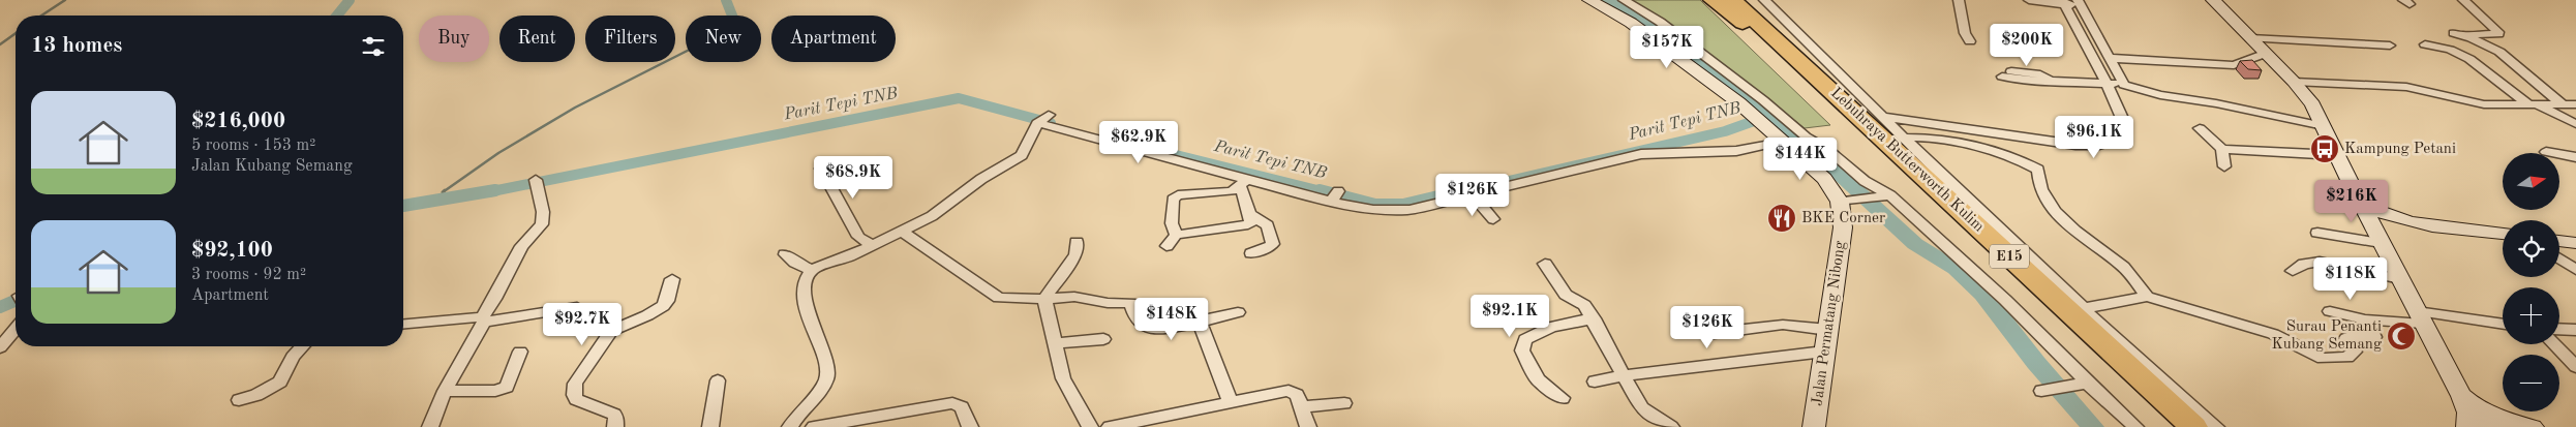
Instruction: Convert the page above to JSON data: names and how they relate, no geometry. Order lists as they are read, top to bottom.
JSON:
{
  "streets": {
    "highway": ["Lebuhraya Butterworth Kulim", "E15"],
    "main road": ["Jalan Permatang Nibong"]
  },
  "water": ["Parit Tepi TNB"],
  "places": {
    "bus stop": ["Kampung Petani"],
    "restaurant": ["BKE Corner"],
    "mosque": ["Surau Penanti Kubang Semang"]
  },
  "north": "right",
  "page": {
    "chip": [
      "Buy",
      "Rent",
      "Filters",
      "New",
      "Apartment"
    ],
    "heading": "13 homes",
    "price": [
      "$200K",
      "$157K",
      "$96.1K",
      "$62.9K",
      "$144K",
      "$68.9K",
      "$126K",
      "$216K",
      "$118K",
      "$92.1K",
      "$148K",
      "$92.7K",
      "$126K"
    ],
    "list": [
      {
        "name": "$216,000",
        "note": "5 rooms · 153 m² · Jalan Kubang Semang"
      },
      {
        "name": "$92,100",
        "note": "3 rooms · 92 m² · Apartment"
      }
    ],
    "map_buttons": ["+", "−"]
  }
}
